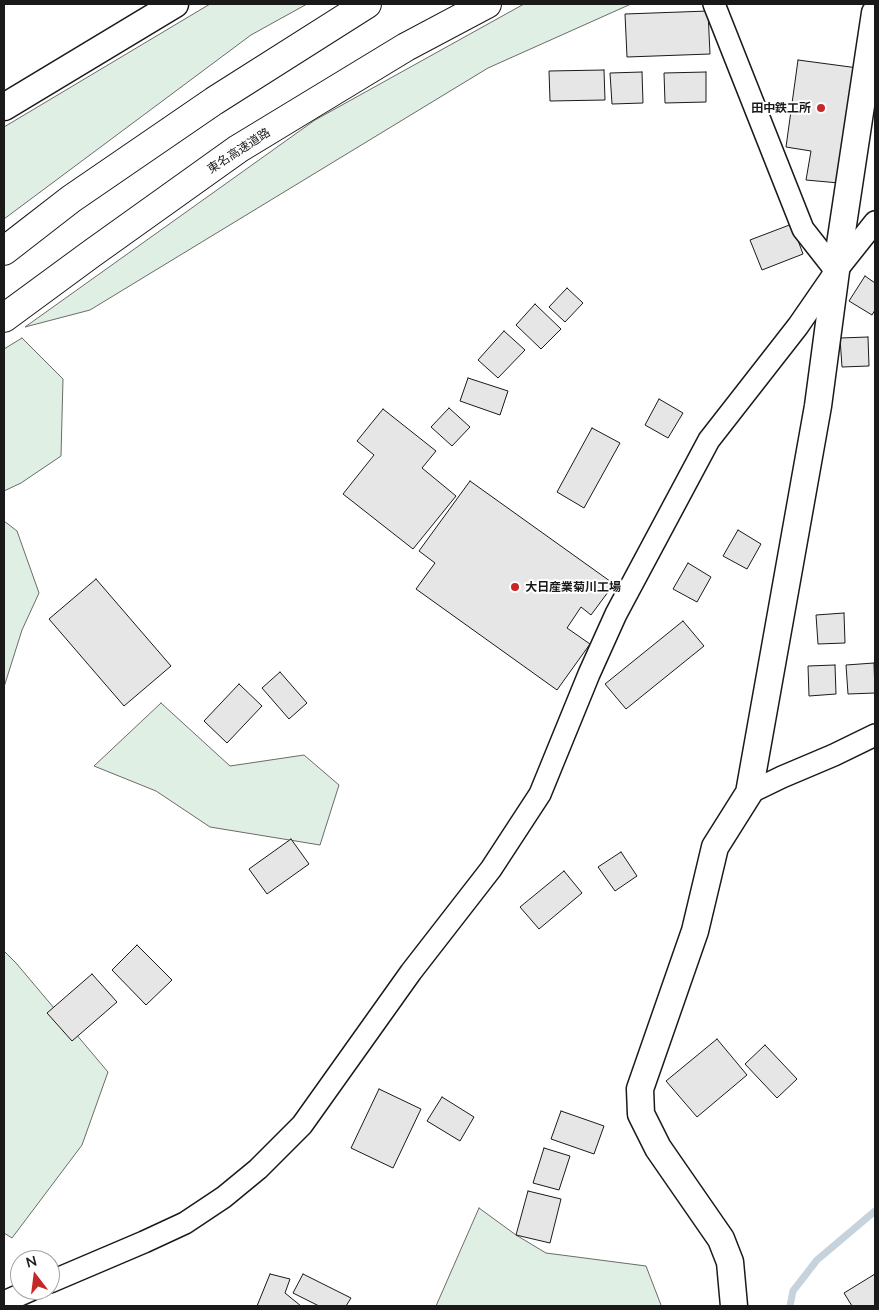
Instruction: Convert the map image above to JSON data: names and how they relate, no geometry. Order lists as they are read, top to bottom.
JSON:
{
  "streets": {
    "highway": ["東名高速道路"]
  },
  "places": ["田中鉄工所", "大日産業菊川工場"],
  "north": "top"
}
